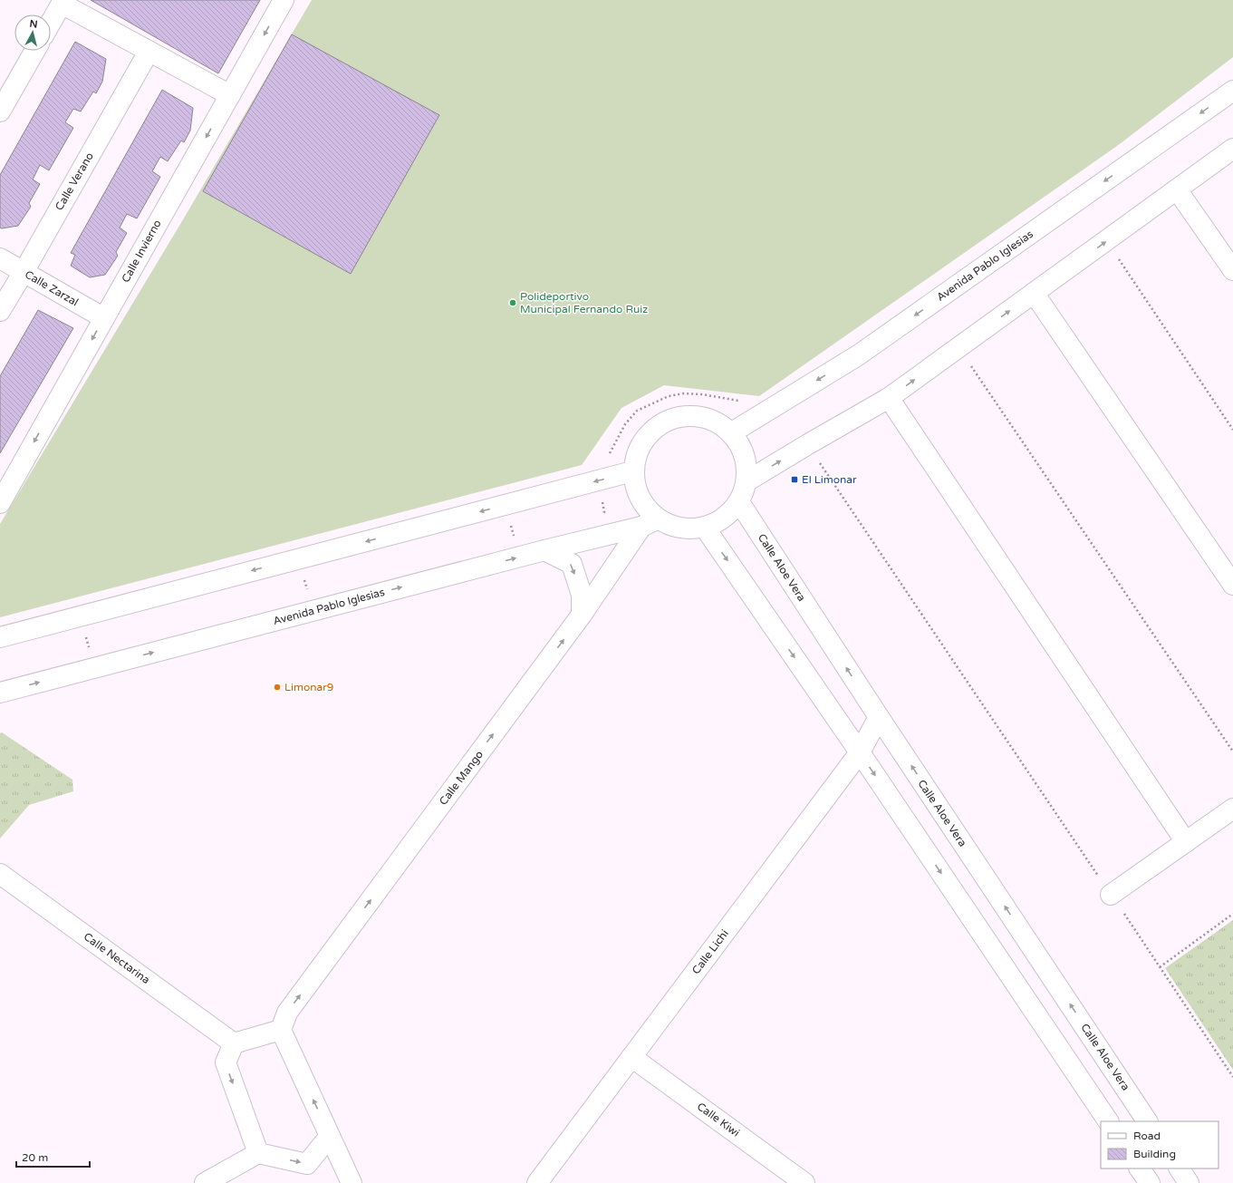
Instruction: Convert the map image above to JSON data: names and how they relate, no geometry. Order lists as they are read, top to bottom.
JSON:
{
  "streets": {
    "street": [
      "Calle Verano",
      "Calle Invierno",
      "Avenida Pablo Iglesias",
      "Calle Zarzal",
      "Calle Aloe Vera",
      "Calle Mango",
      "Calle Lichi",
      "Calle Nectarina",
      "Calle Kiwi"
    ]
  },
  "crossings": [
    ["Calle Verano", "Calle Zarzal"],
    ["Calle Invierno", "Calle Zarzal"],
    ["Avenida Pablo Iglesias", "Calle Aloe Vera"],
    ["Avenida Pablo Iglesias", "Calle Mango"],
    ["Calle Aloe Vera", "Calle Mango"],
    ["Calle Aloe Vera", "Calle Lichi"],
    ["Calle Lichi", "Calle Kiwi"]
  ],
  "one_way": ["Calle Invierno", "Calle Mango"],
  "places": {
    "other": ["Polideportivo Municipal Fernando Ruiz", "Limonar9"],
    "transit": ["El Limonar"]
  },
  "legend": ["Road", "Building"],
  "scale_bar": "20 m",
  "north": "top"
}
